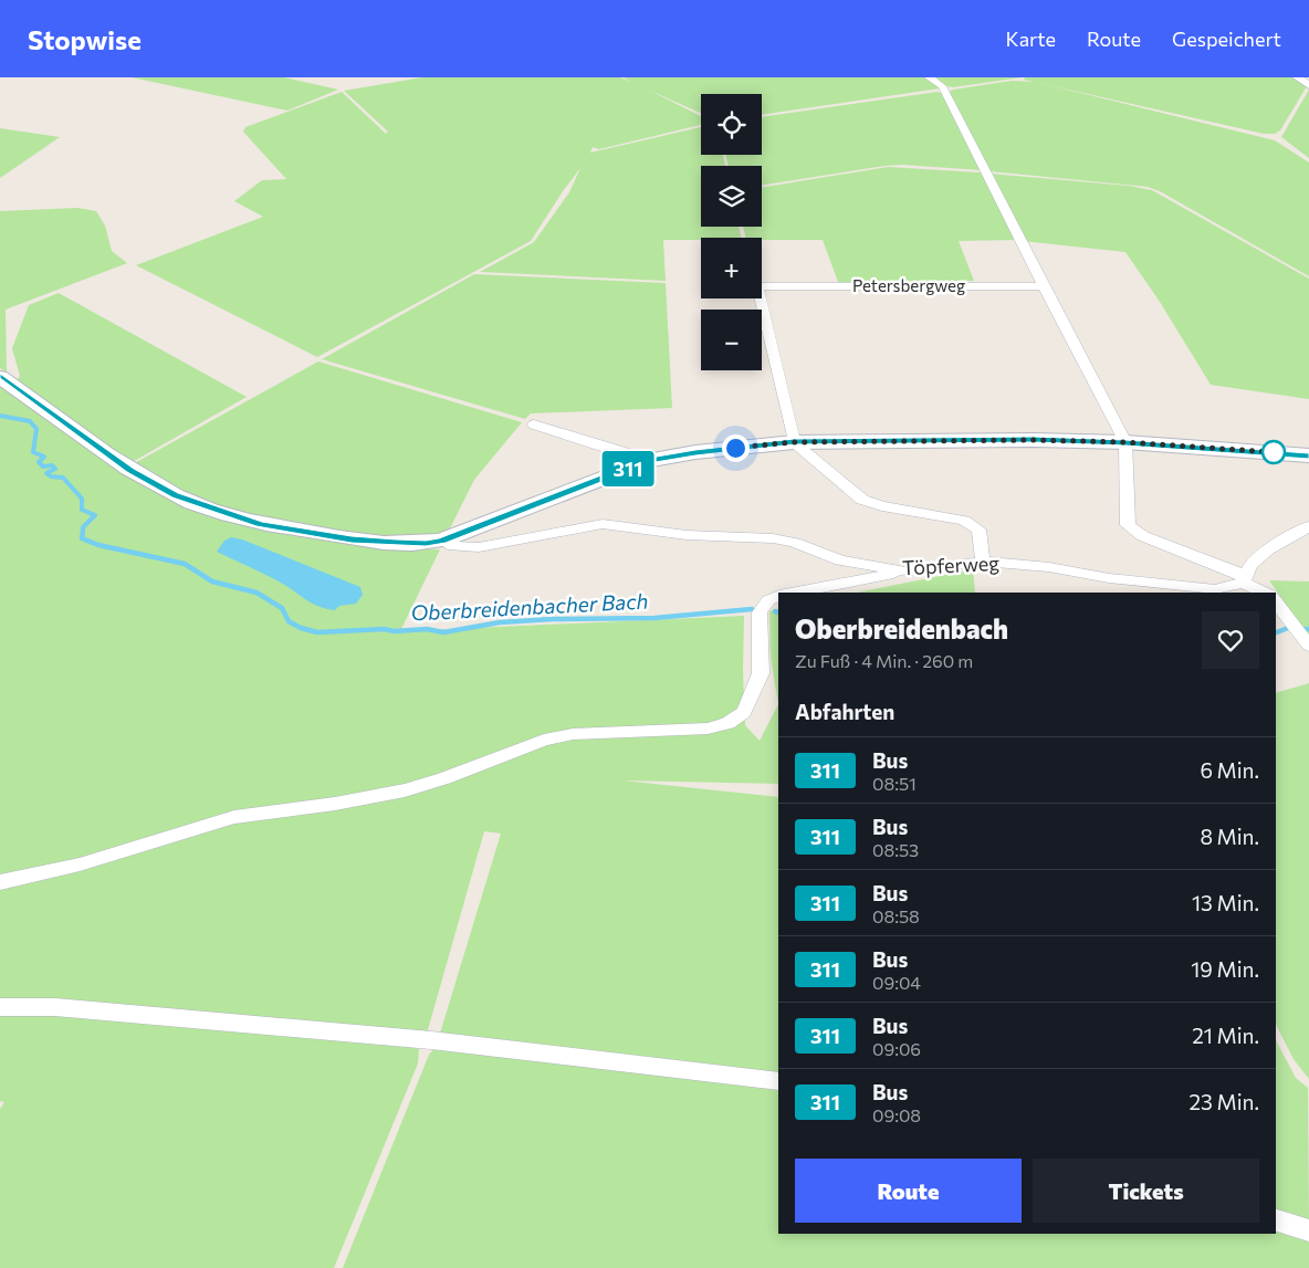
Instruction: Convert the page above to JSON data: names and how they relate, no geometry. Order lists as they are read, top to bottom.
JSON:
{
  "streets": {
    "street": ["Petersbergweg", "Töpferweg"]
  },
  "water": ["Oberbreidenbacher Bach"],
  "lines": ["bus line 311"],
  "page": {
    "header": "Stopwise",
    "nav": ["Karte", "Route", "Gespeichert"],
    "on_map": "311",
    "map_buttons": ["+", "−"],
    "heading": [
      ["Oberbreidenbach", "Zu Fuß · 4 Min. · 260 m"],
      "Abfahrten"
    ],
    "list": [
      {
        "mark": "311",
        "name": "Bus",
        "note": "08:51",
        "value": "6 Min."
      },
      {
        "mark": "311",
        "name": "Bus",
        "note": "08:53",
        "value": "8 Min."
      },
      {
        "mark": "311",
        "name": "Bus",
        "note": "08:58",
        "value": "13 Min."
      },
      {
        "mark": "311",
        "name": "Bus",
        "note": "09:04",
        "value": "19 Min."
      },
      {
        "mark": "311",
        "name": "Bus",
        "note": "09:06",
        "value": "21 Min."
      },
      {
        "mark": "311",
        "name": "Bus",
        "note": "09:08",
        "value": "23 Min."
      }
    ],
    "buttons": ["Route", "Tickets"]
  }
}
